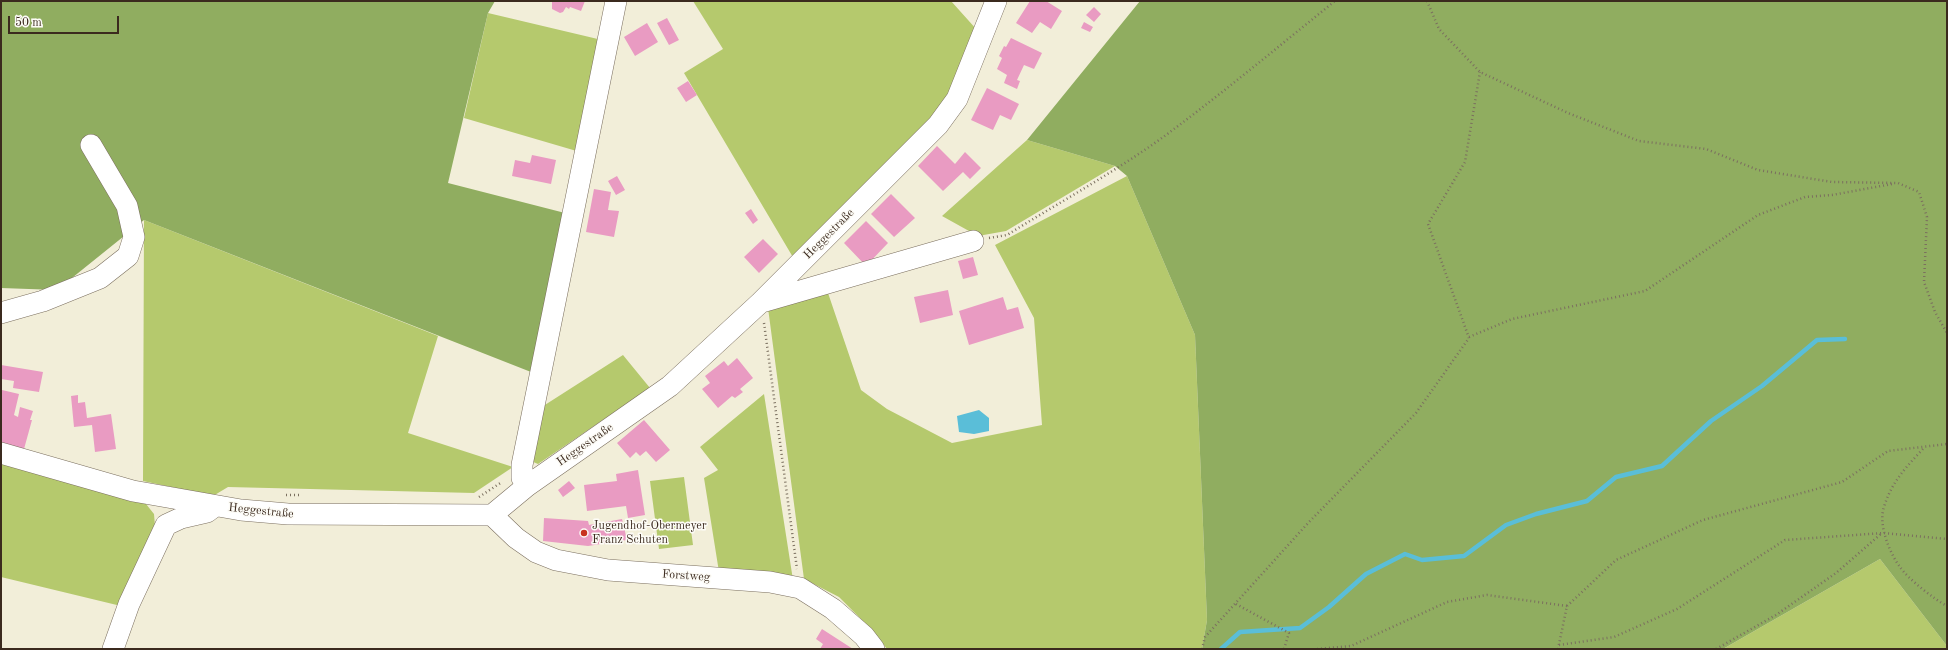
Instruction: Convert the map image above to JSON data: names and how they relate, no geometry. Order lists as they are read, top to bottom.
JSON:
{
  "streets": {
    "street": ["Heggestraße", "Forstweg"]
  },
  "crossings": [
    ["Heggestraße", "Forstweg"]
  ],
  "places": ["Jugendhof-Obermeyer Franz Schuten"],
  "scale_bar": "50 m"
}
